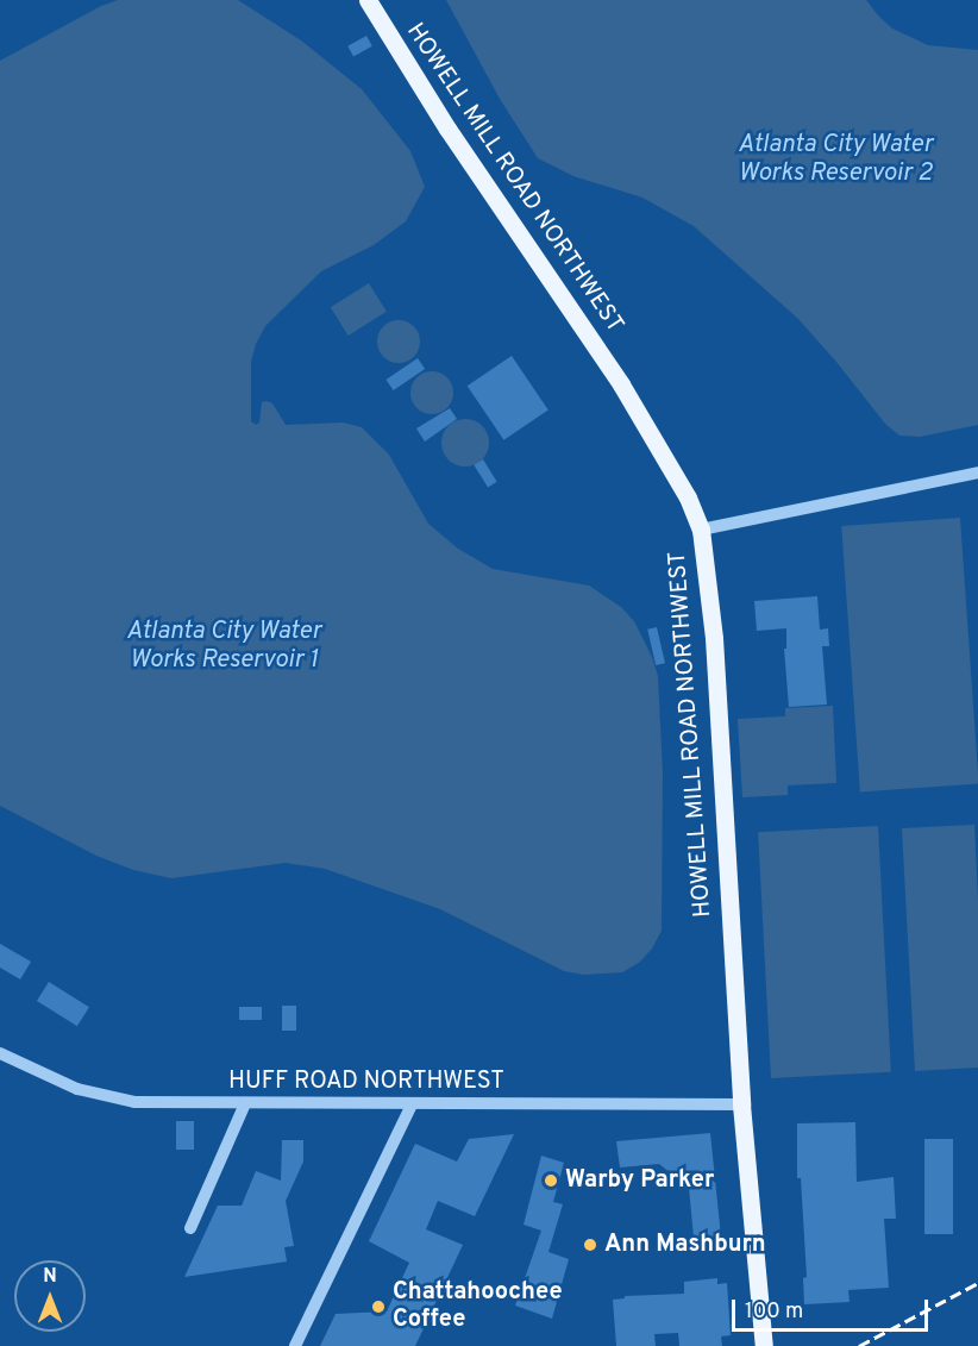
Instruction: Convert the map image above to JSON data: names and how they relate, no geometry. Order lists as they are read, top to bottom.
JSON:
{
  "streets": {
    "main road": ["HOWELL MILL ROAD NORTHWEST"],
    "street": ["HUFF ROAD NORTHWEST"]
  },
  "crossings": [
    ["HOWELL MILL ROAD NORTHWEST", "HUFF ROAD NORTHWEST"]
  ],
  "water": ["Atlanta City Water Works Reservoir 2", "Atlanta City Water Works Reservoir 1"],
  "places": ["Warby Parker", "Ann Mashburn", "Chattahoochee Coffee"],
  "scale_bar": "100 m",
  "north": "top"
}
